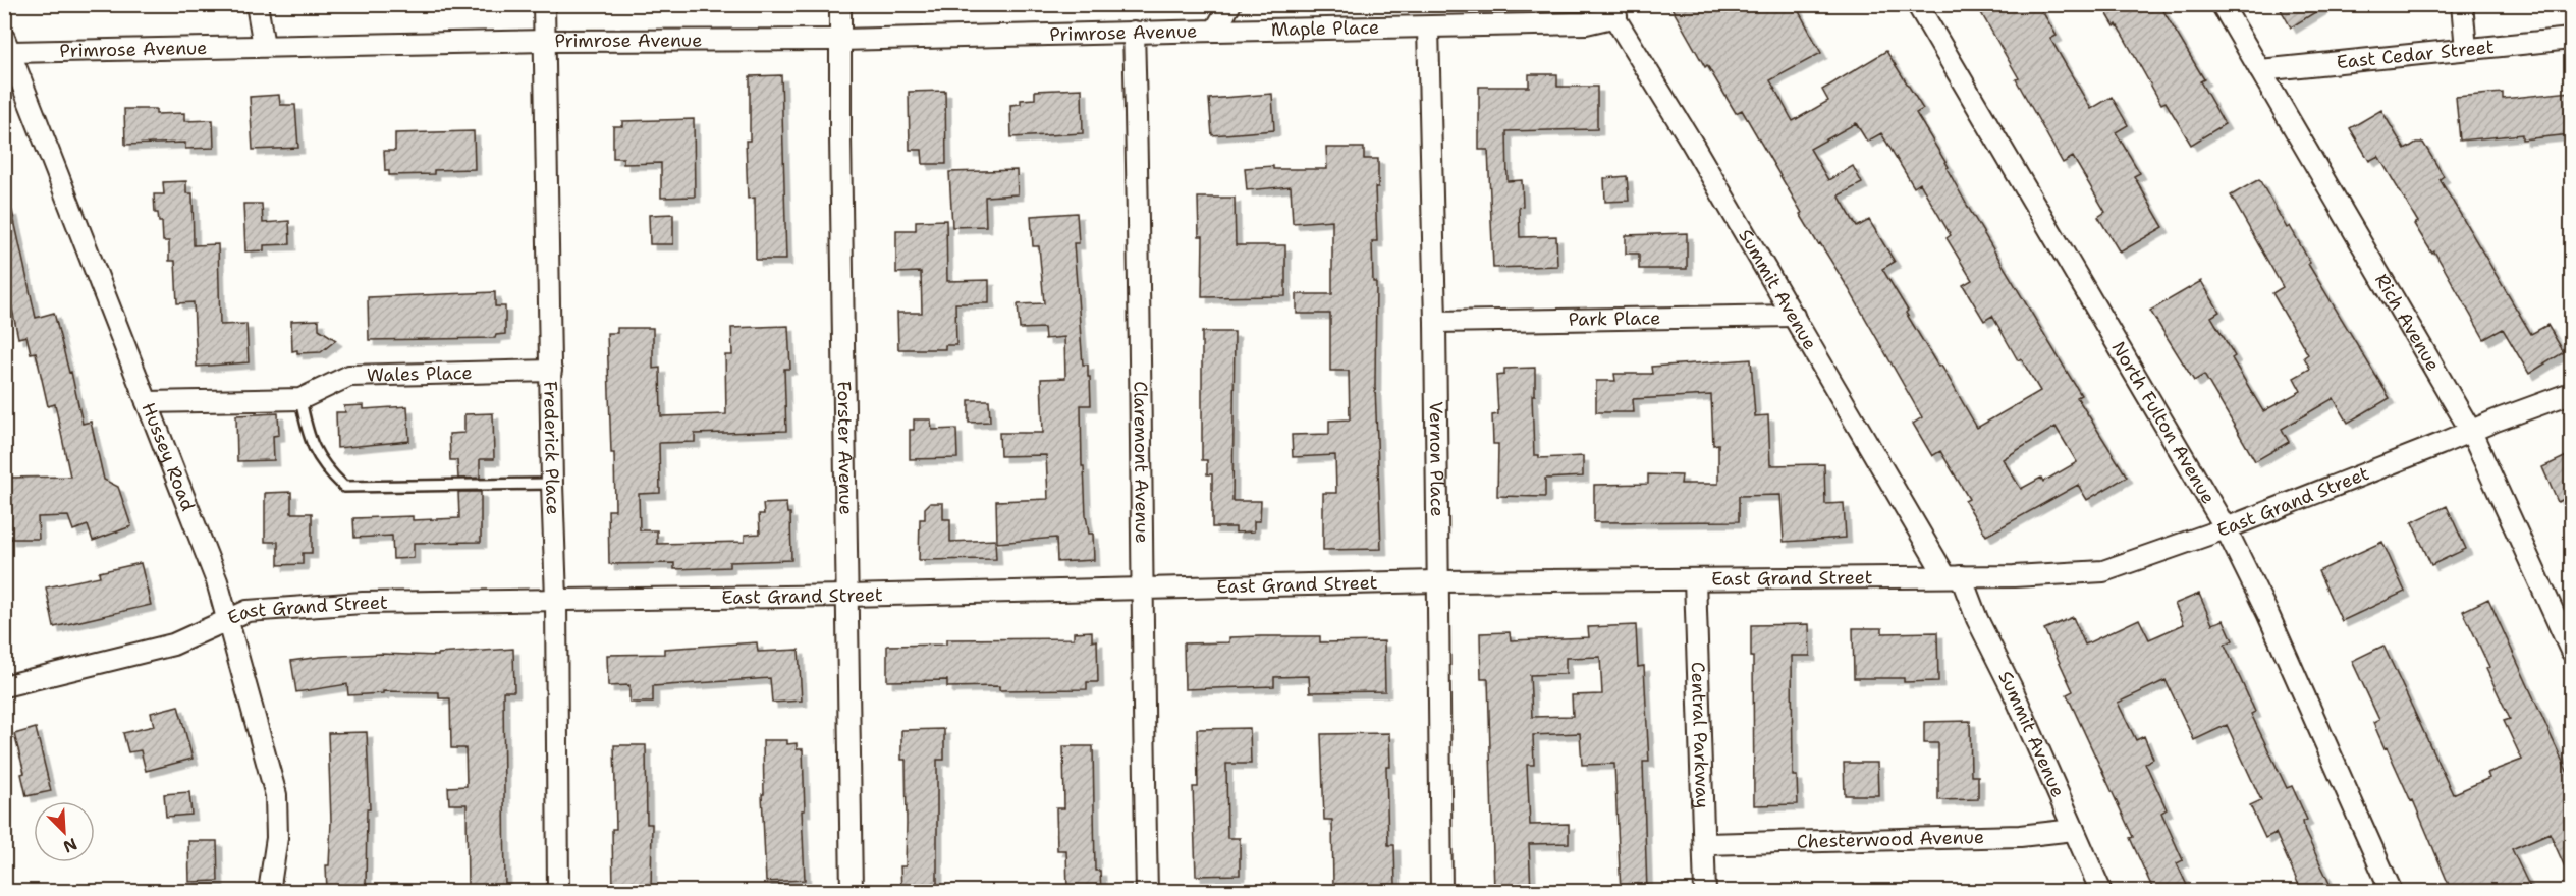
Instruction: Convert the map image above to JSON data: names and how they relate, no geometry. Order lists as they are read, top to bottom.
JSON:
{
  "streets": {
    "street": [
      "Maple Place",
      "Primrose Avenue",
      "East Cedar Street",
      "Summit Avenue",
      "Park Place",
      "Rich Avenue",
      "Wales Place",
      "North Fulton Avenue",
      "Frederick Place",
      "Forster Avenue",
      "Hussey Road",
      "Vernon Place",
      "Claremont Avenue",
      "East Grand Street",
      "Central Parkway",
      "Chesterwood Avenue"
    ]
  },
  "crossings": [
    ["Maple Place", "Primrose Avenue"],
    ["Maple Place", "Summit Avenue"],
    ["Maple Place", "Vernon Place"],
    ["Primrose Avenue", "Frederick Place"],
    ["Primrose Avenue", "Forster Avenue"],
    ["Primrose Avenue", "Hussey Road"],
    ["Primrose Avenue", "Claremont Avenue"],
    ["East Cedar Street", "Rich Avenue"],
    ["Summit Avenue", "Park Place"],
    ["Summit Avenue", "East Grand Street"],
    ["Summit Avenue", "Chesterwood Avenue"],
    ["Park Place", "Vernon Place"],
    ["Rich Avenue", "East Grand Street"],
    ["Wales Place", "Frederick Place"],
    ["Wales Place", "Hussey Road"],
    ["North Fulton Avenue", "East Grand Street"],
    ["Frederick Place", "East Grand Street"],
    ["Forster Avenue", "East Grand Street"],
    ["Hussey Road", "East Grand Street"],
    ["Vernon Place", "East Grand Street"],
    ["Claremont Avenue", "East Grand Street"],
    ["East Grand Street", "Central Parkway"],
    ["Central Parkway", "Chesterwood Avenue"]
  ],
  "north": "bottom right"
}
